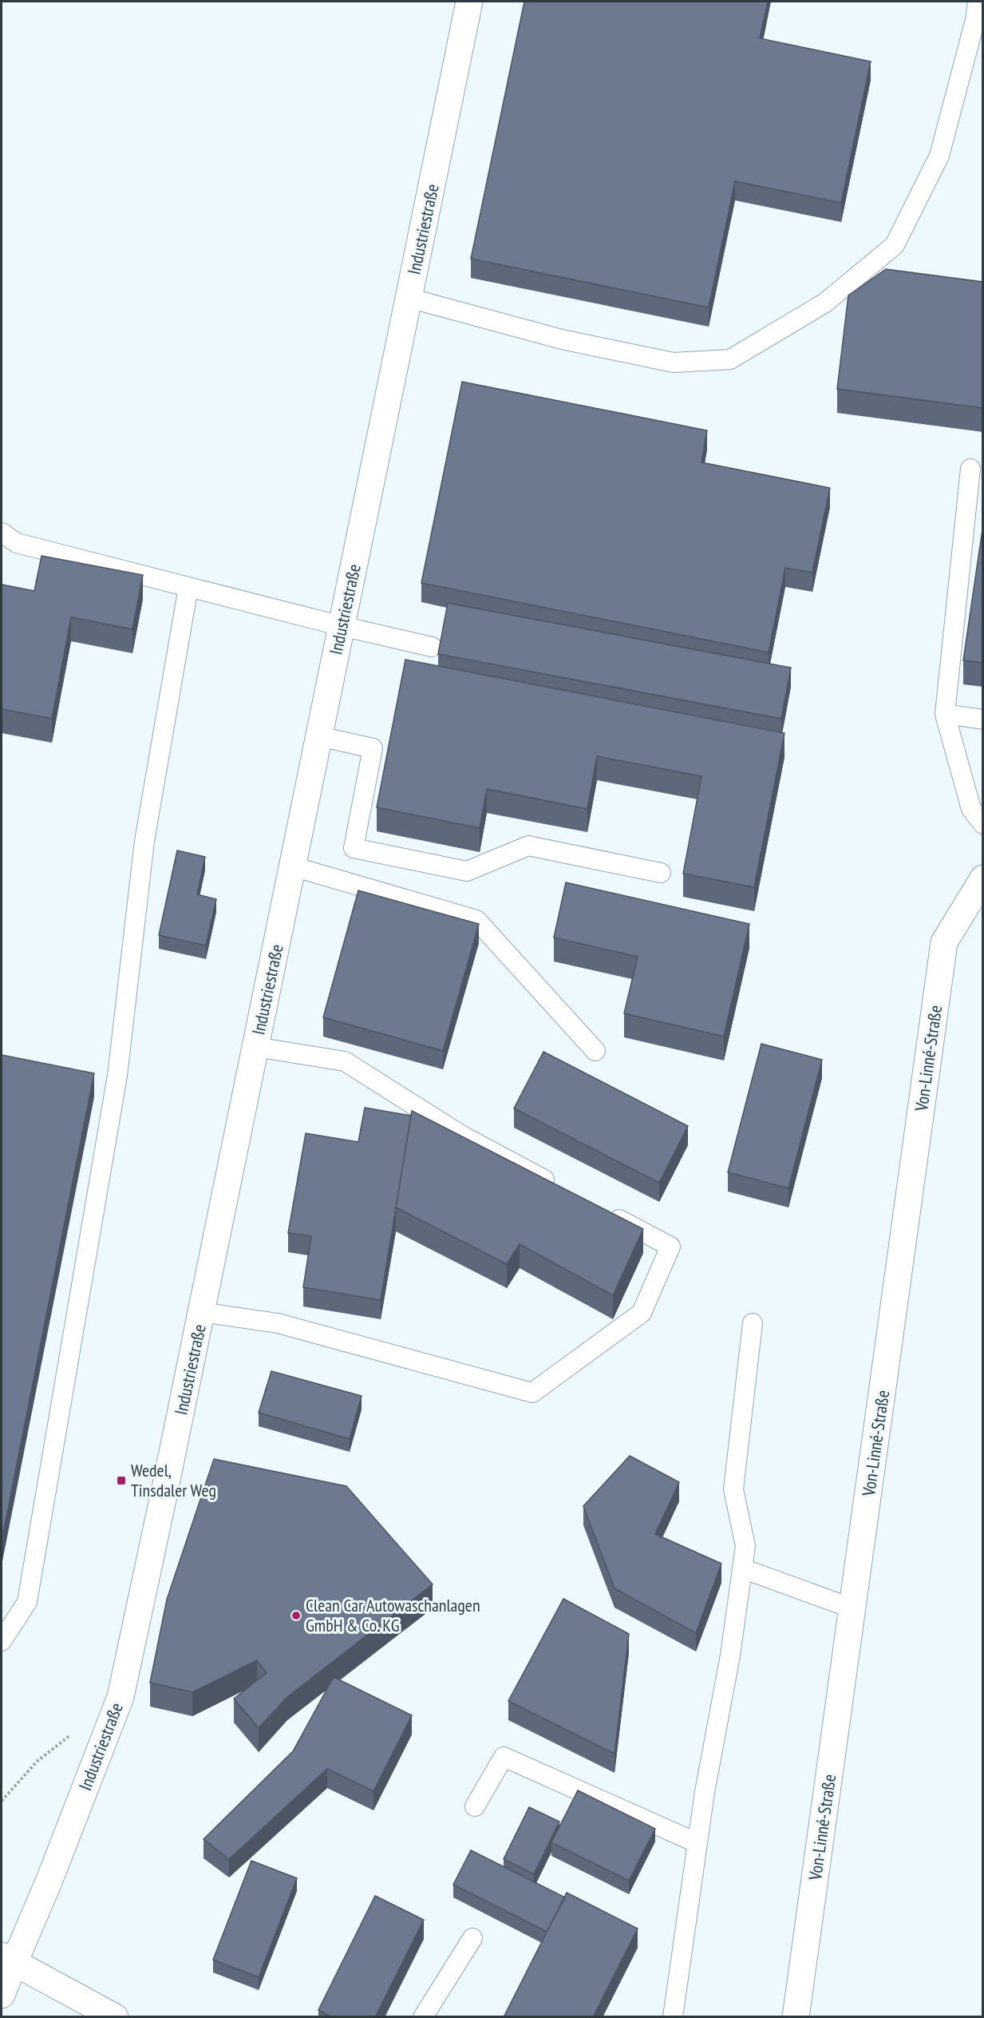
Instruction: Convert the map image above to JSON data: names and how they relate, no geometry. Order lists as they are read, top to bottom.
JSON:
{
  "streets": {
    "street": ["Industriestraße", "Von-Linné-Straße"]
  },
  "places": {
    "transit": ["Wedel, Tinsdaler Weg"],
    "other": ["Clean Car Autowaschanlagen GmbH & Co. KG"]
  }
}
